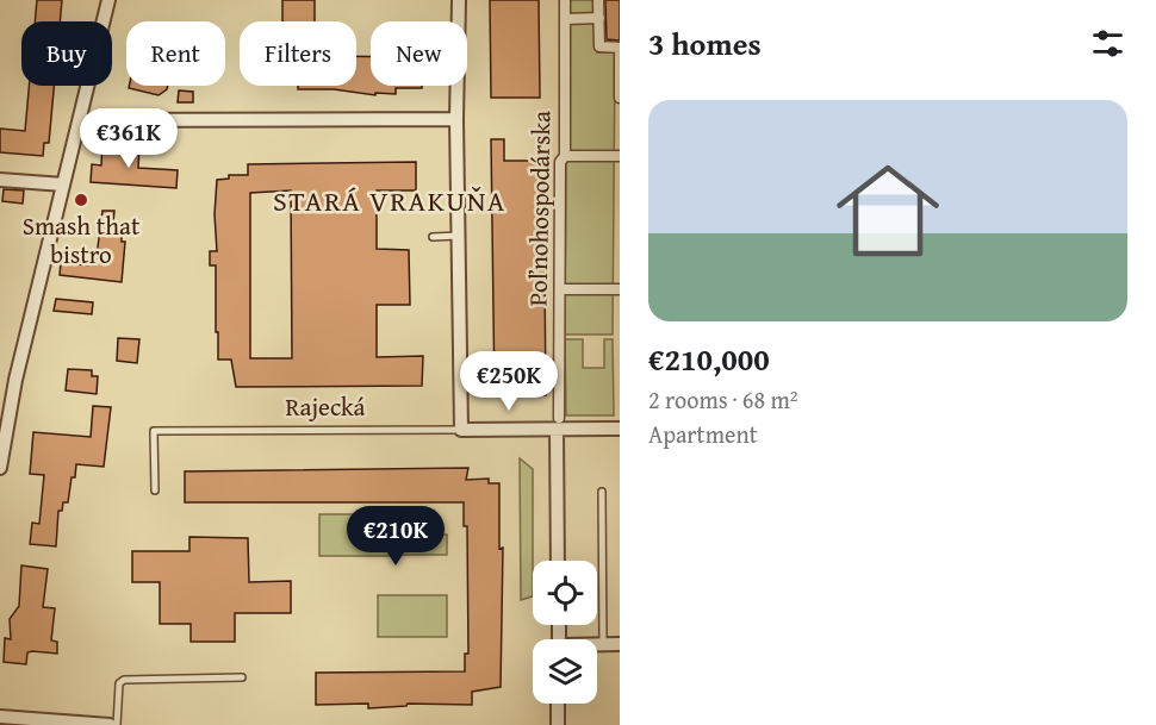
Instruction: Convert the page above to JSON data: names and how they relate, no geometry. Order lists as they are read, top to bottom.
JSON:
{
  "streets": {
    "street": ["Poľnohospodárska", "Rajecká"]
  },
  "crossings": [
    ["Poľnohospodárska", "Rajecká"]
  ],
  "districts": ["STARÁ VRAKUŇA"],
  "places": ["Smash that bistro"],
  "page": {
    "heading": "3 homes",
    "chip": [
      "Buy",
      "Rent",
      "Filters",
      "New"
    ],
    "list": [
      {
        "name": "€210,000",
        "note": "2 rooms · 68 m² · Apartment"
      }
    ],
    "price": ["€361K", "€250K", "€210K"]
  }
}
